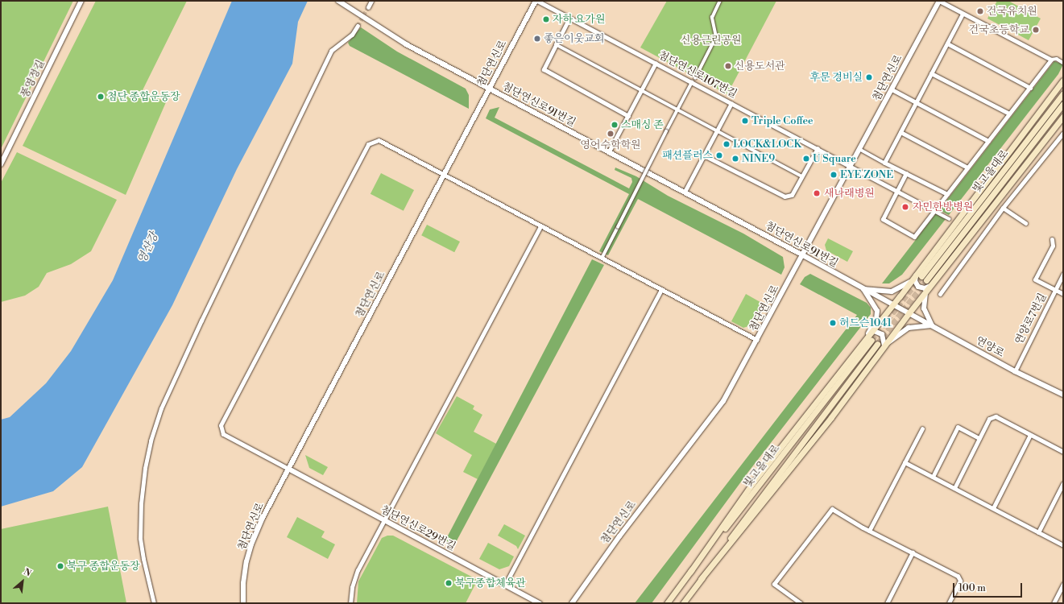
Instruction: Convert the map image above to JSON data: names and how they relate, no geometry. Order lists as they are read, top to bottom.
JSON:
{
  "streets": {
    "main road": ["빛고을대로"],
    "street": [
      "첨단연신로",
      "첨단연신로107번길",
      "풍영정길",
      "첨단연신로91번길",
      "연양로7번길",
      "연양로",
      "첨단연신로29번길"
    ]
  },
  "crossings": [
    ["첨단연신로", "첨단연신로107번길"],
    ["첨단연신로", "첨단연신로91번길"],
    ["첨단연신로", "첨단연신로29번길"],
    ["첨단연신로91번길", "연양로"],
    ["연양로7번길", "연양로"]
  ],
  "water": ["영산강"],
  "parks": ["신용근린공원"],
  "places": [
    "건국유치원",
    "자하 요가원",
    "건국초등학교",
    "좋은이웃교회",
    "신용도서관",
    "후문 경비실",
    "첨단 종합운동장",
    "Triple Coffee",
    "스매싱 존",
    "영어수학학원",
    "LOCK&LOCK",
    "패션플러스",
    "NINE9",
    "U Square",
    "EYE ZONE",
    "새나래병원",
    "자민한방병원",
    "허드슨1041",
    "북구 종합운동장",
    "북구종합체육관"
  ],
  "scale_bar": "100 m",
  "north": "top right"
}
